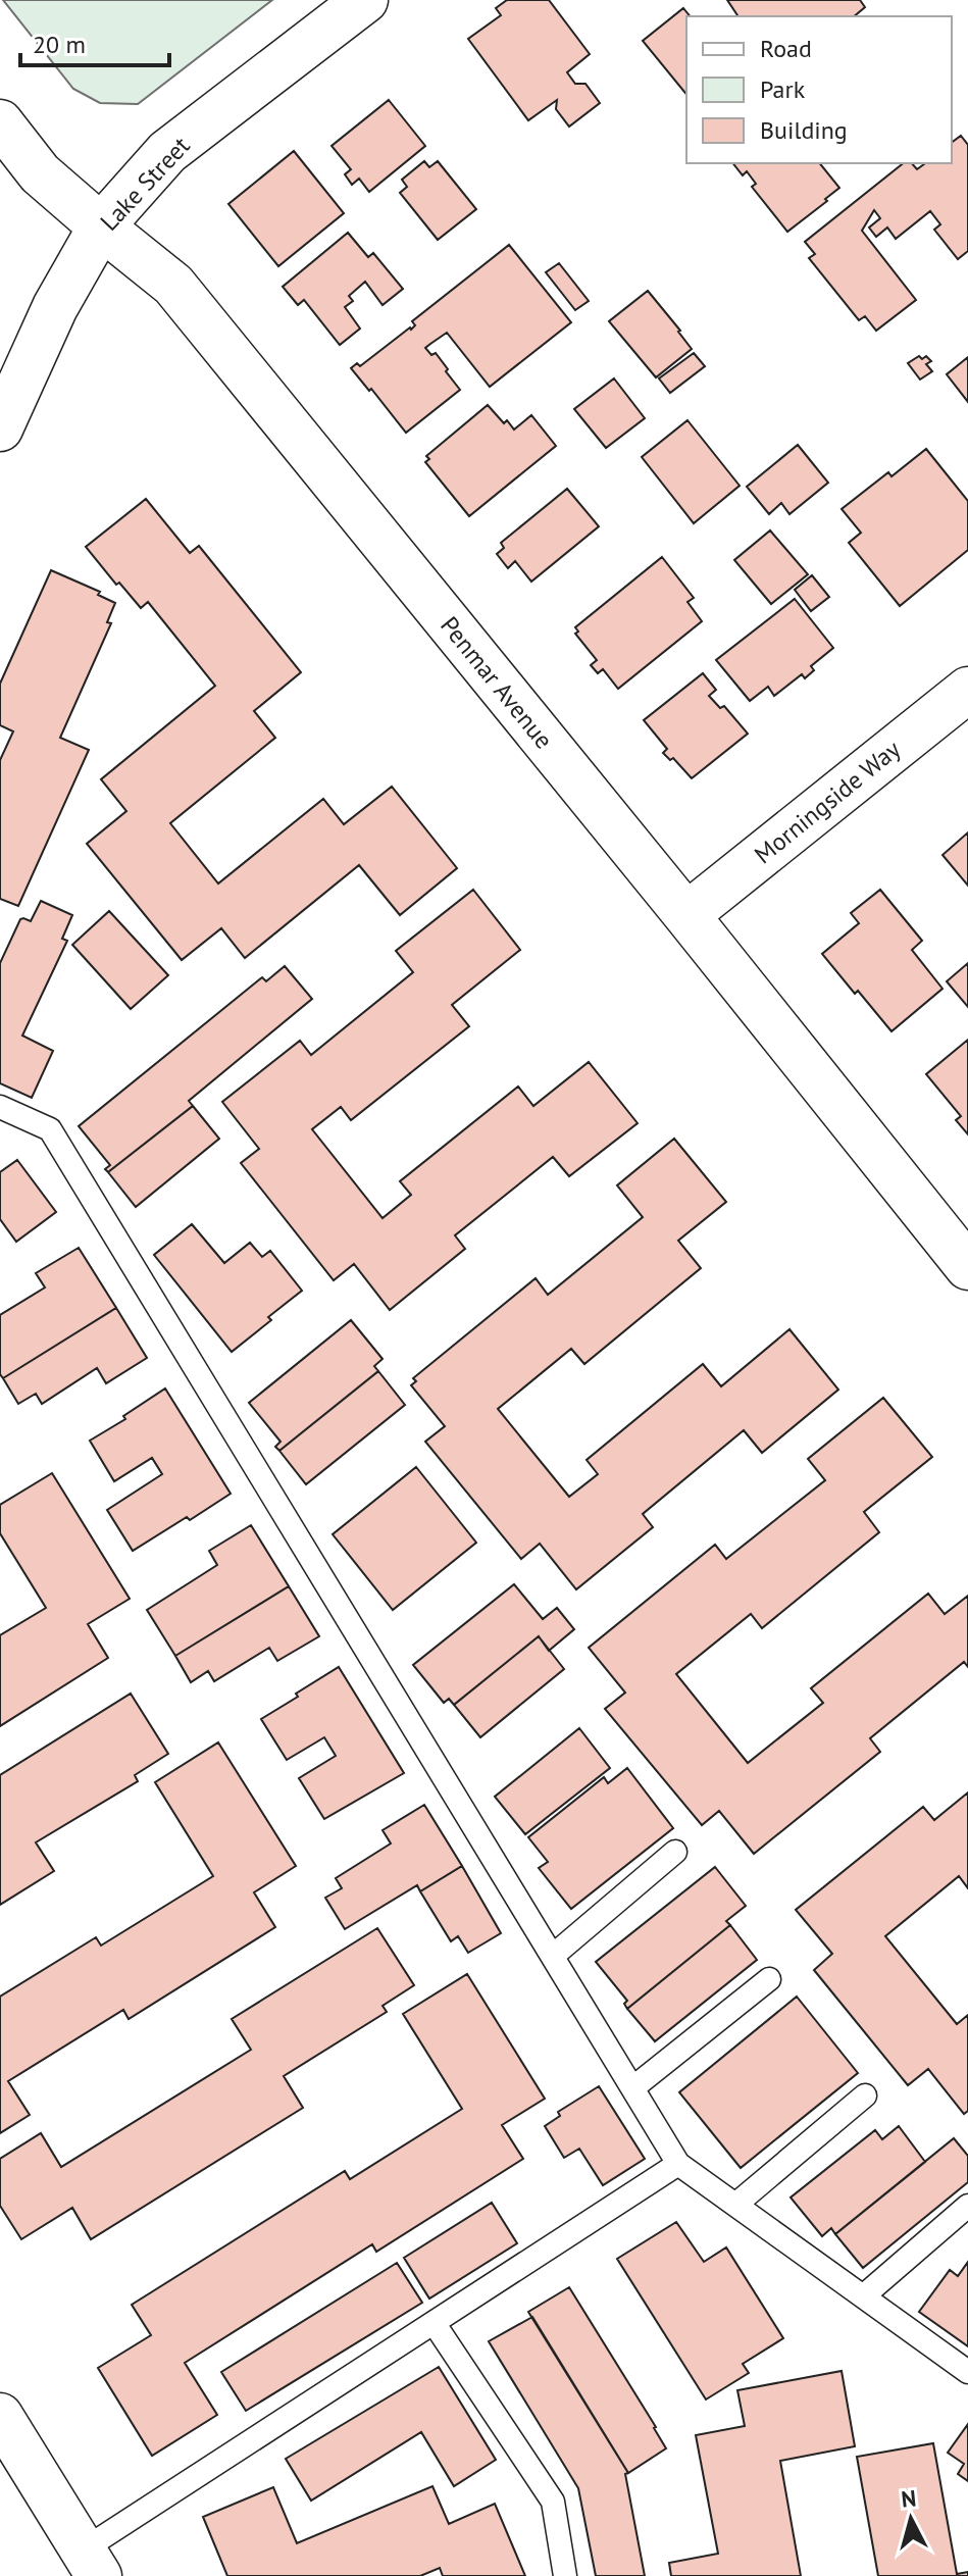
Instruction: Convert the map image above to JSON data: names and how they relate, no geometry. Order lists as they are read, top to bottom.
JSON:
{
  "streets": {
    "street": ["Lake Street", "Penmar Avenue", "Morningside Way"]
  },
  "crossings": [
    ["Lake Street", "Penmar Avenue"],
    ["Penmar Avenue", "Morningside Way"]
  ],
  "legend": ["Road", "Park", "Building"],
  "scale_bar": "20 m",
  "north": "top"
}
